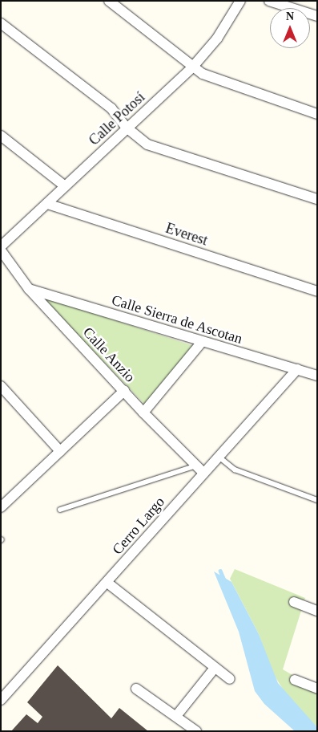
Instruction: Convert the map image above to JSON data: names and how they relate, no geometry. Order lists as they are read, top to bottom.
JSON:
{
  "streets": {
    "street": [
      "Calle Potosí",
      "Everest",
      "Calle Sierra de Ascotan",
      "Calle Anzio",
      "Cerro Largo"
    ]
  },
  "crossings": [
    ["Calle Potosí", "Everest"],
    ["Calle Sierra de Ascotan", "Calle Anzio"],
    ["Calle Sierra de Ascotan", "Cerro Largo"],
    ["Calle Anzio", "Cerro Largo"]
  ],
  "north": "top"
}
